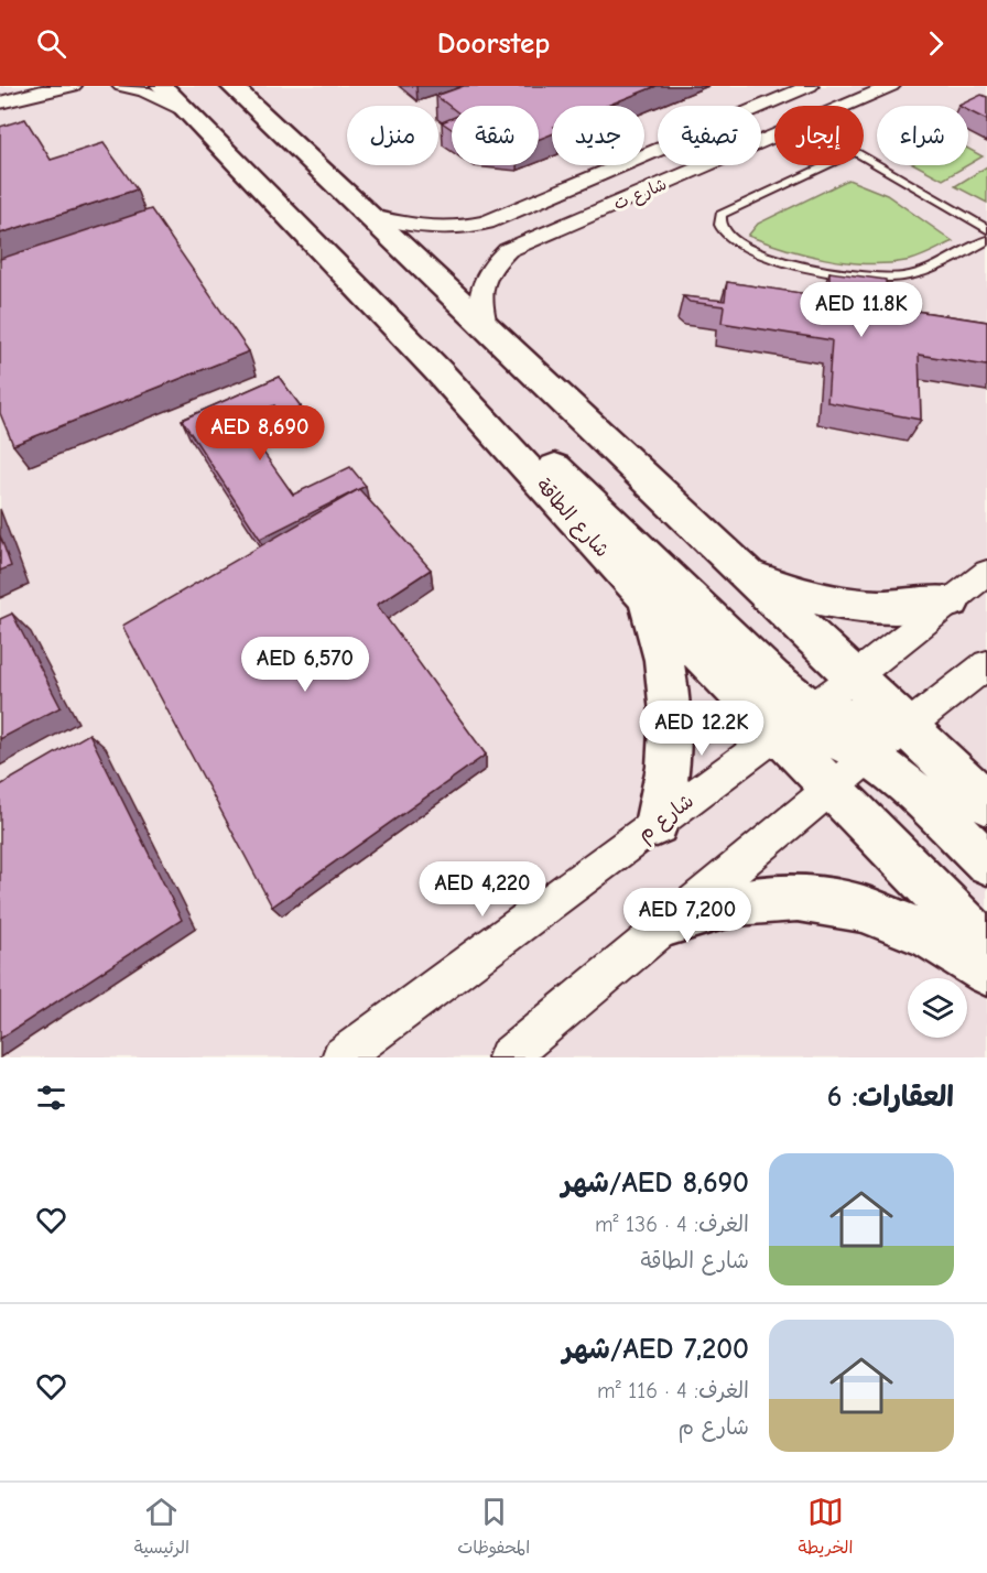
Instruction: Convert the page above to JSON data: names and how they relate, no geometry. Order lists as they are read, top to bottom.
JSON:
{
  "streets": {
    "main road": ["شارع الطاقة"],
    "street": ["شارع ت", "شارع م"]
  },
  "crossings": [
    ["شارع الطاقة", "شارع م"]
  ],
  "page": {
    "header": "Doorstep",
    "chip": [
      "شراء",
      "إيجار",
      "تصفية",
      "جديد",
      "شقة",
      "منزل"
    ],
    "price": [
      "AED 11.8K",
      "AED 8,690",
      "AED 6,570",
      "AED 12.2K",
      "AED 4,220",
      "AED 7,200"
    ],
    "heading": "العقارات: 6",
    "list": [
      {
        "name": "AED 8,690/شهر",
        "note": "الغرف: 4 · 136 m² · شارع الطاقة"
      },
      {
        "name": "AED 7,200/شهر",
        "note": "الغرف: 4 · 116 m² · شارع م"
      }
    ],
    "tabs": ["الخريطة", "المحفوظات", "الرئيسية"]
  }
}
